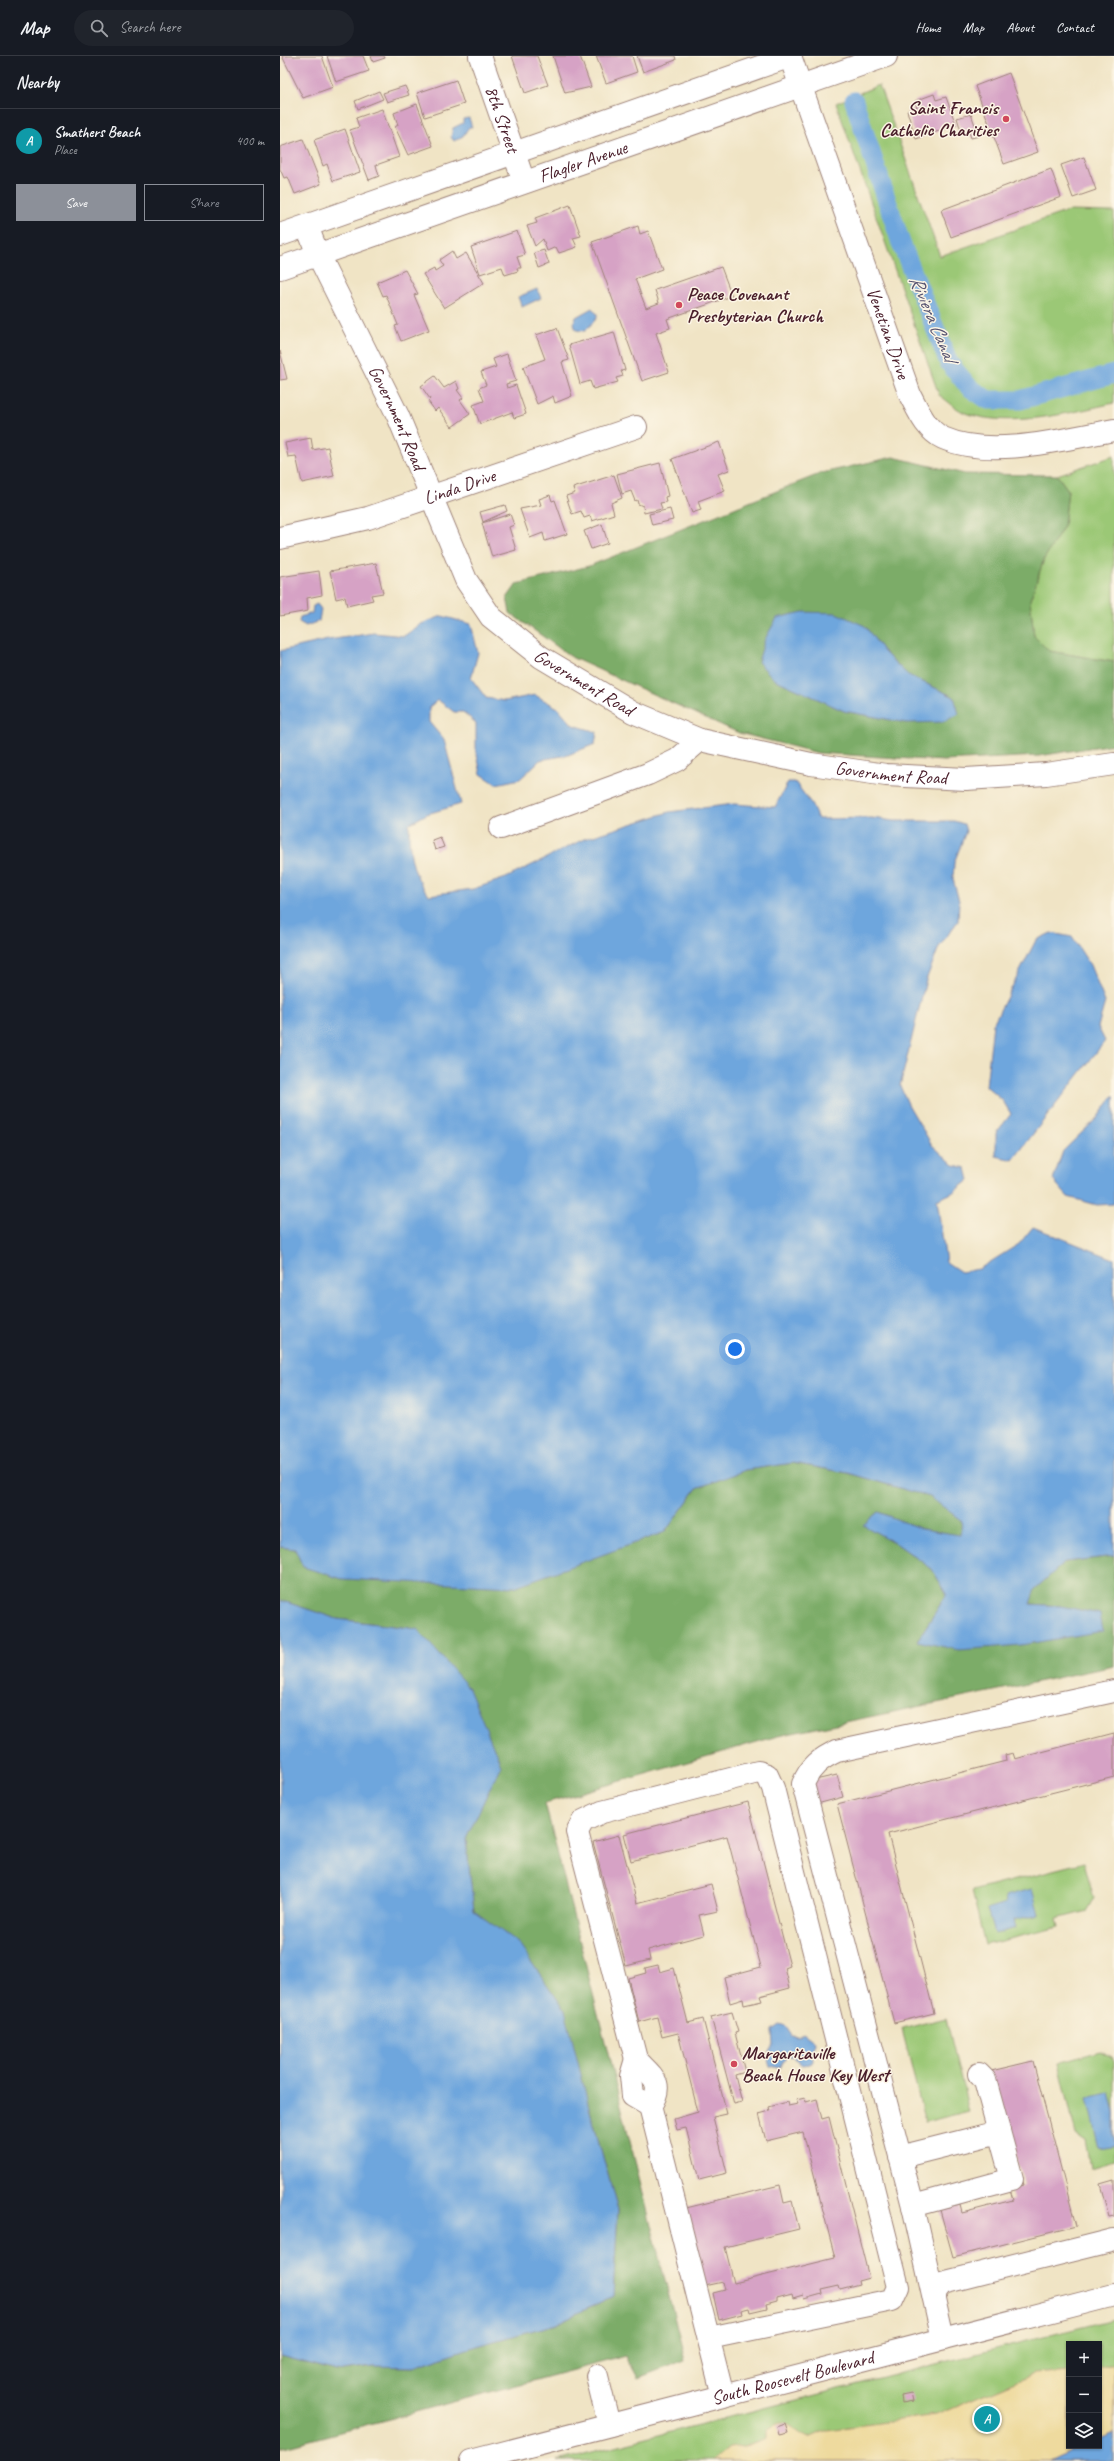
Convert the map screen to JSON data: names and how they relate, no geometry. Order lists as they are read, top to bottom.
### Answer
{
  "streets": {
    "street": [
      "8th Street",
      "Flagler Avenue",
      "Venetian Drive",
      "Government Road",
      "Linda Drive",
      "South Roosevelt Boulevard"
    ]
  },
  "crossings": [
    ["8th Street", "Flagler Avenue"],
    ["Flagler Avenue", "Venetian Drive"],
    ["Flagler Avenue", "Government Road"],
    ["Government Road", "Linda Drive"]
  ],
  "water": ["Riviera Canal"],
  "places": ["Saint Francis Catholic Charities", "Peace Covenant Presbyterian Church", "Margaritaville Beach House Key West"],
  "page": {
    "header": "Map",
    "search": "Search here",
    "nav": [
      "Home",
      "Map",
      "About",
      "Contact"
    ],
    "heading": "Nearby",
    "list": [
      {
        "mark": "A",
        "name": "Smathers Beach",
        "note": "Place",
        "value": "400 m"
      }
    ],
    "buttons": ["Save", "Share"],
    "map_buttons": ["+", "−"],
    "pins": "A"
  }
}
